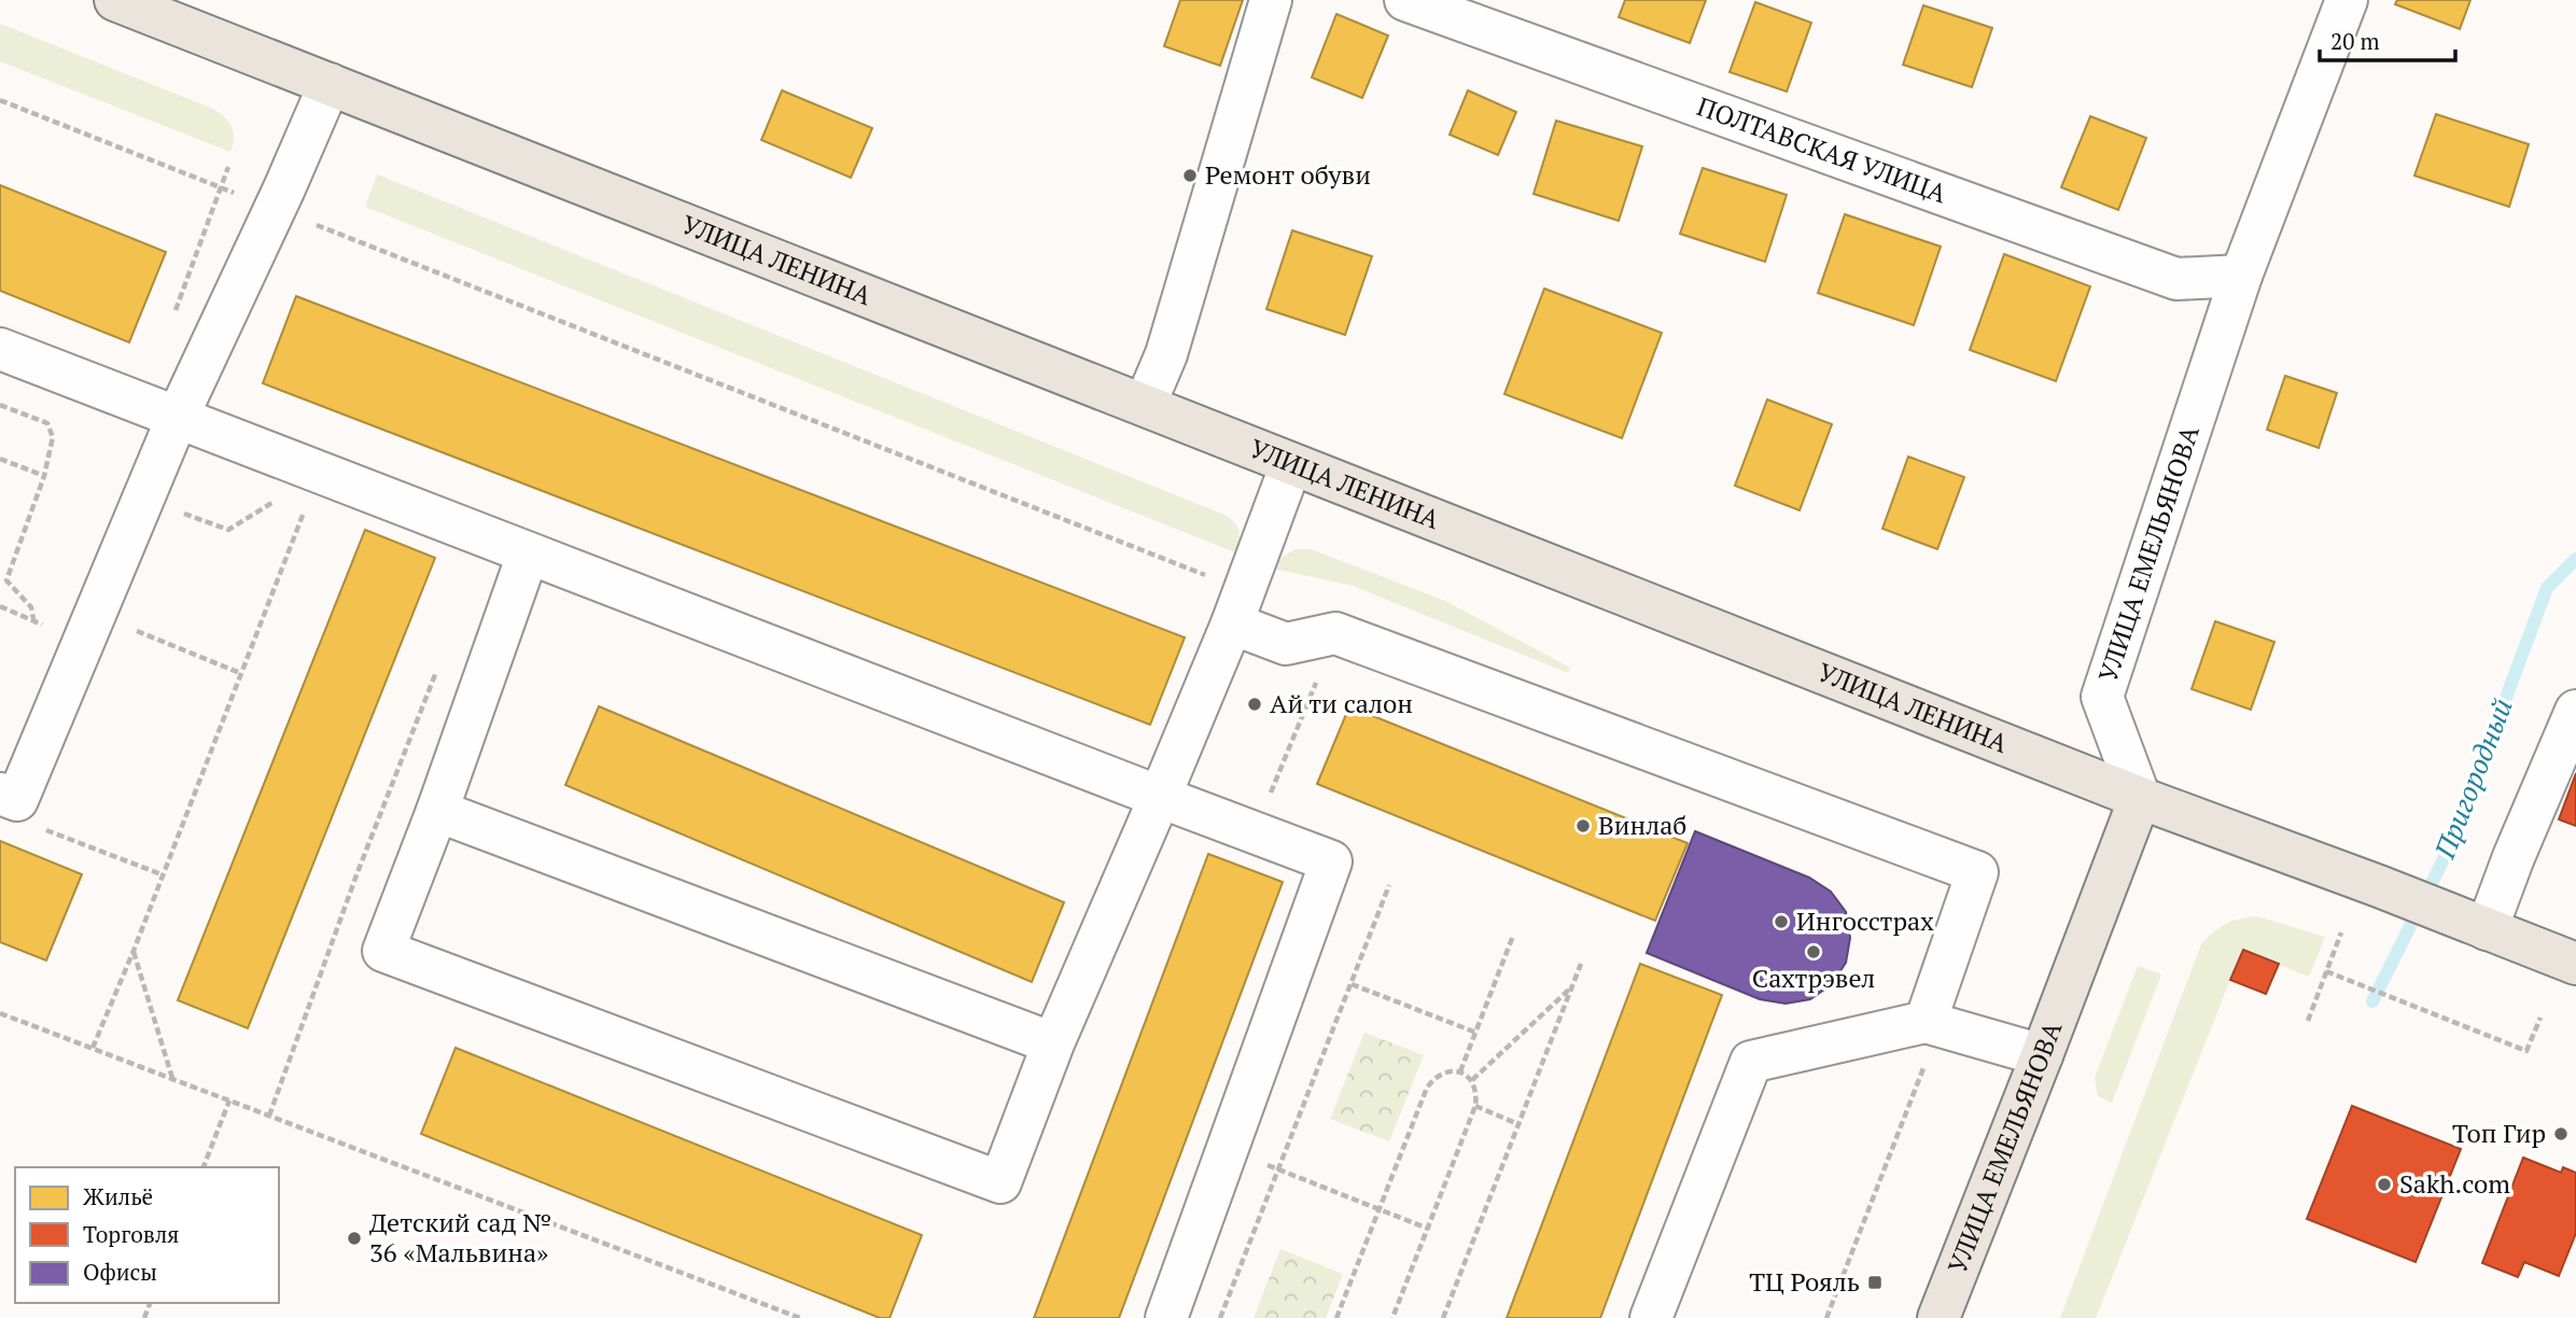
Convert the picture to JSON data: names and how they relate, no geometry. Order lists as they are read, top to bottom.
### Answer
{
  "streets": {
    "main road": ["УЛИЦА ЛЕНИНА", "УЛИЦА ЕМЕЛЬЯНОВА"],
    "street": ["ПОЛТАВСКАЯ УЛИЦА"]
  },
  "crossings": [
    ["ПОЛТАВСКАЯ УЛИЦА", "УЛИЦА ЕМЕЛЬЯНОВА"],
    ["УЛИЦА ЛЕНИНА", "УЛИЦА ЕМЕЛЬЯНОВА"]
  ],
  "water": ["Пригородный"],
  "places": {
    "other": [
      "Ремонт обуви",
      "Ай ти салон",
      "Винлаб",
      "Ингосстрах",
      "Сахтрэвел",
      "Топ Гир",
      "Sakh.com",
      "Детский сад № 36 «Мальвина»"
    ],
    "transit": ["ТЦ Рояль"]
  },
  "legend": ["Жильё", "Торговля", "Офисы"],
  "scale_bar": "20 m"
}
